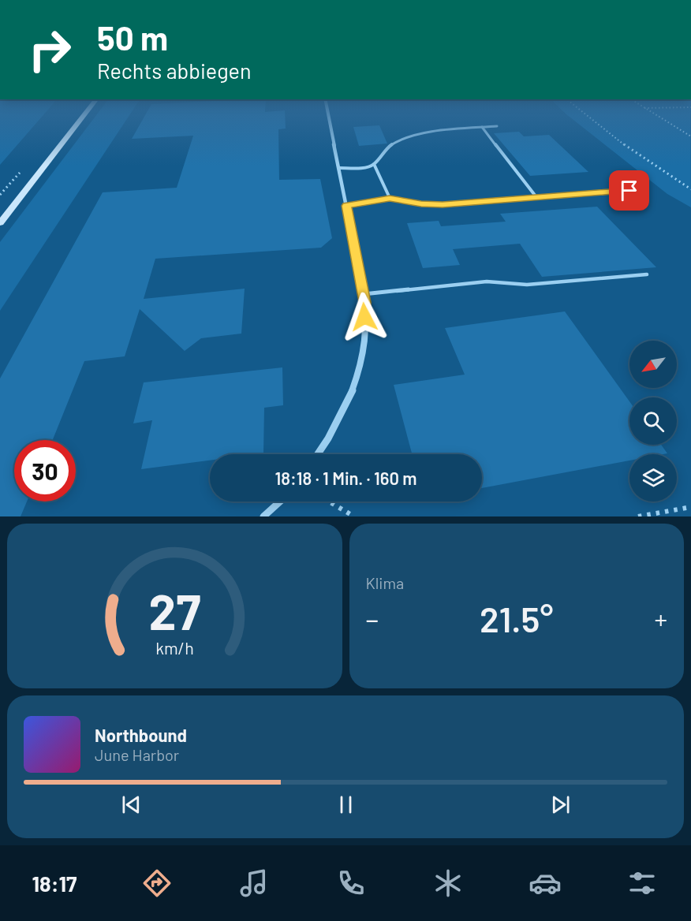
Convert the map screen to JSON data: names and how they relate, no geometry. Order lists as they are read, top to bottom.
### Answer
{
  "north": "bottom left",
  "page": {
    "turn": ["50 m", "Rechts abbiegen"],
    "limit": "30",
    "trip": "18:18 · 1 Min. · 160 m",
    "tile": "Klima",
    "heat": ["−", "21.5°", "+"],
    "song": ["Northbound", "June Harbor"],
    "tabs": "18:17",
    "gauge": ["27", "km/h"]
  }
}
